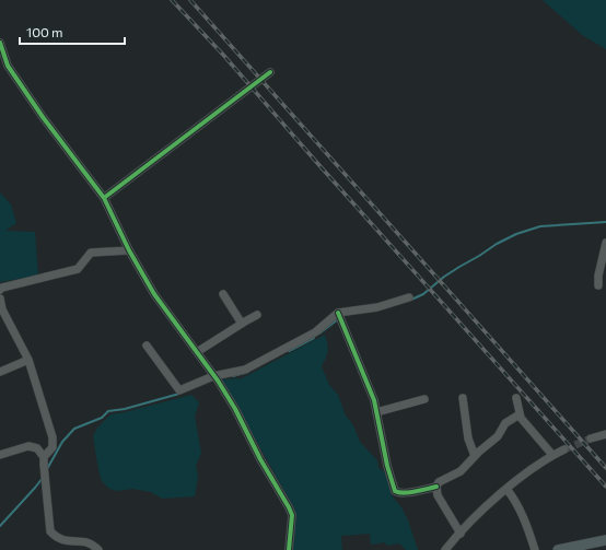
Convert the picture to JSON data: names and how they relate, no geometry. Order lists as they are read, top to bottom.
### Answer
{
  "scale_bar": "100 m"
}
